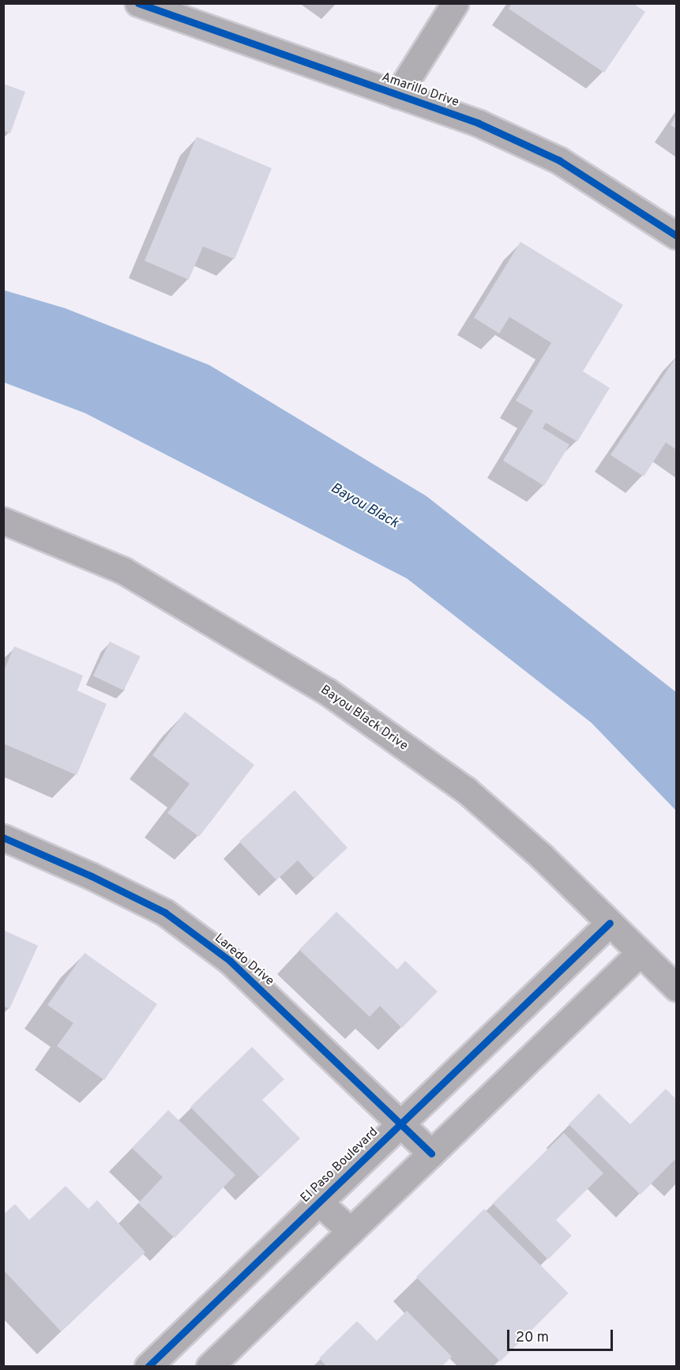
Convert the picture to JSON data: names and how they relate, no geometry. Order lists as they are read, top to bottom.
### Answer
{
  "streets": {
    "main road": ["Bayou Black Drive"],
    "street": ["Amarillo Drive", "Laredo Drive", "El Paso Boulevard"]
  },
  "crossings": [
    ["Bayou Black Drive", "El Paso Boulevard"],
    ["Laredo Drive", "El Paso Boulevard"]
  ],
  "water": ["Bayou Black"],
  "scale_bar": "20 m"
}
